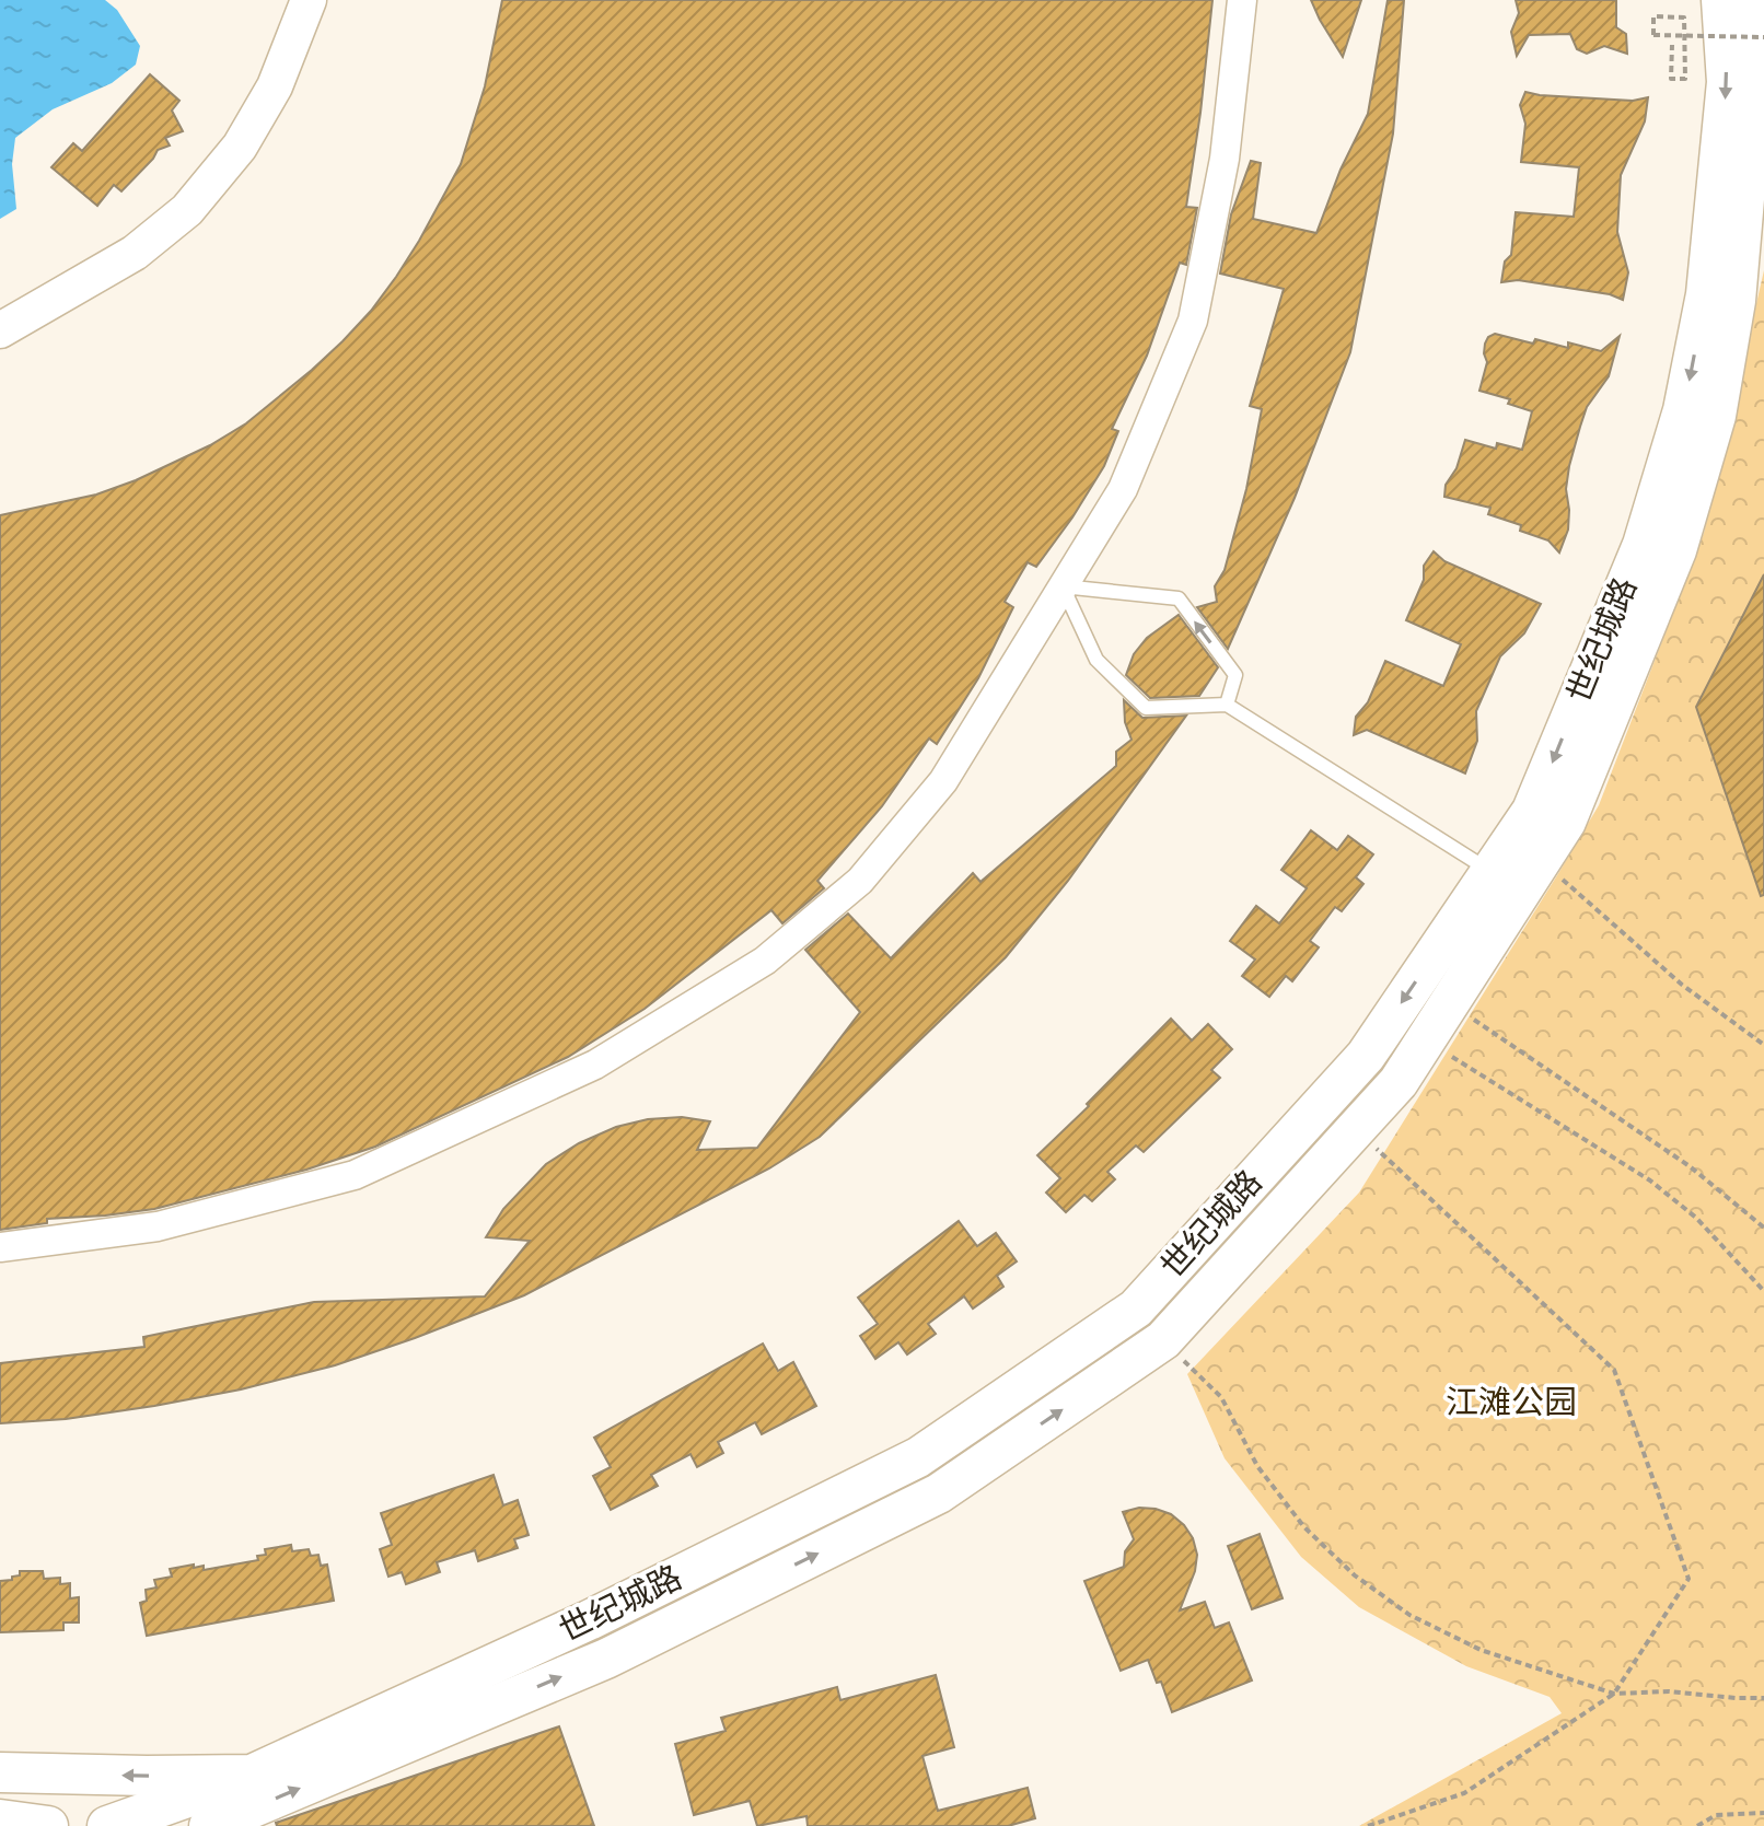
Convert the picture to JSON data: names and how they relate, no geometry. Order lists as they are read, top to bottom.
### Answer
{
  "streets": {
    "main road": ["世纪城路"]
  },
  "parks": ["江滩公园"]
}
